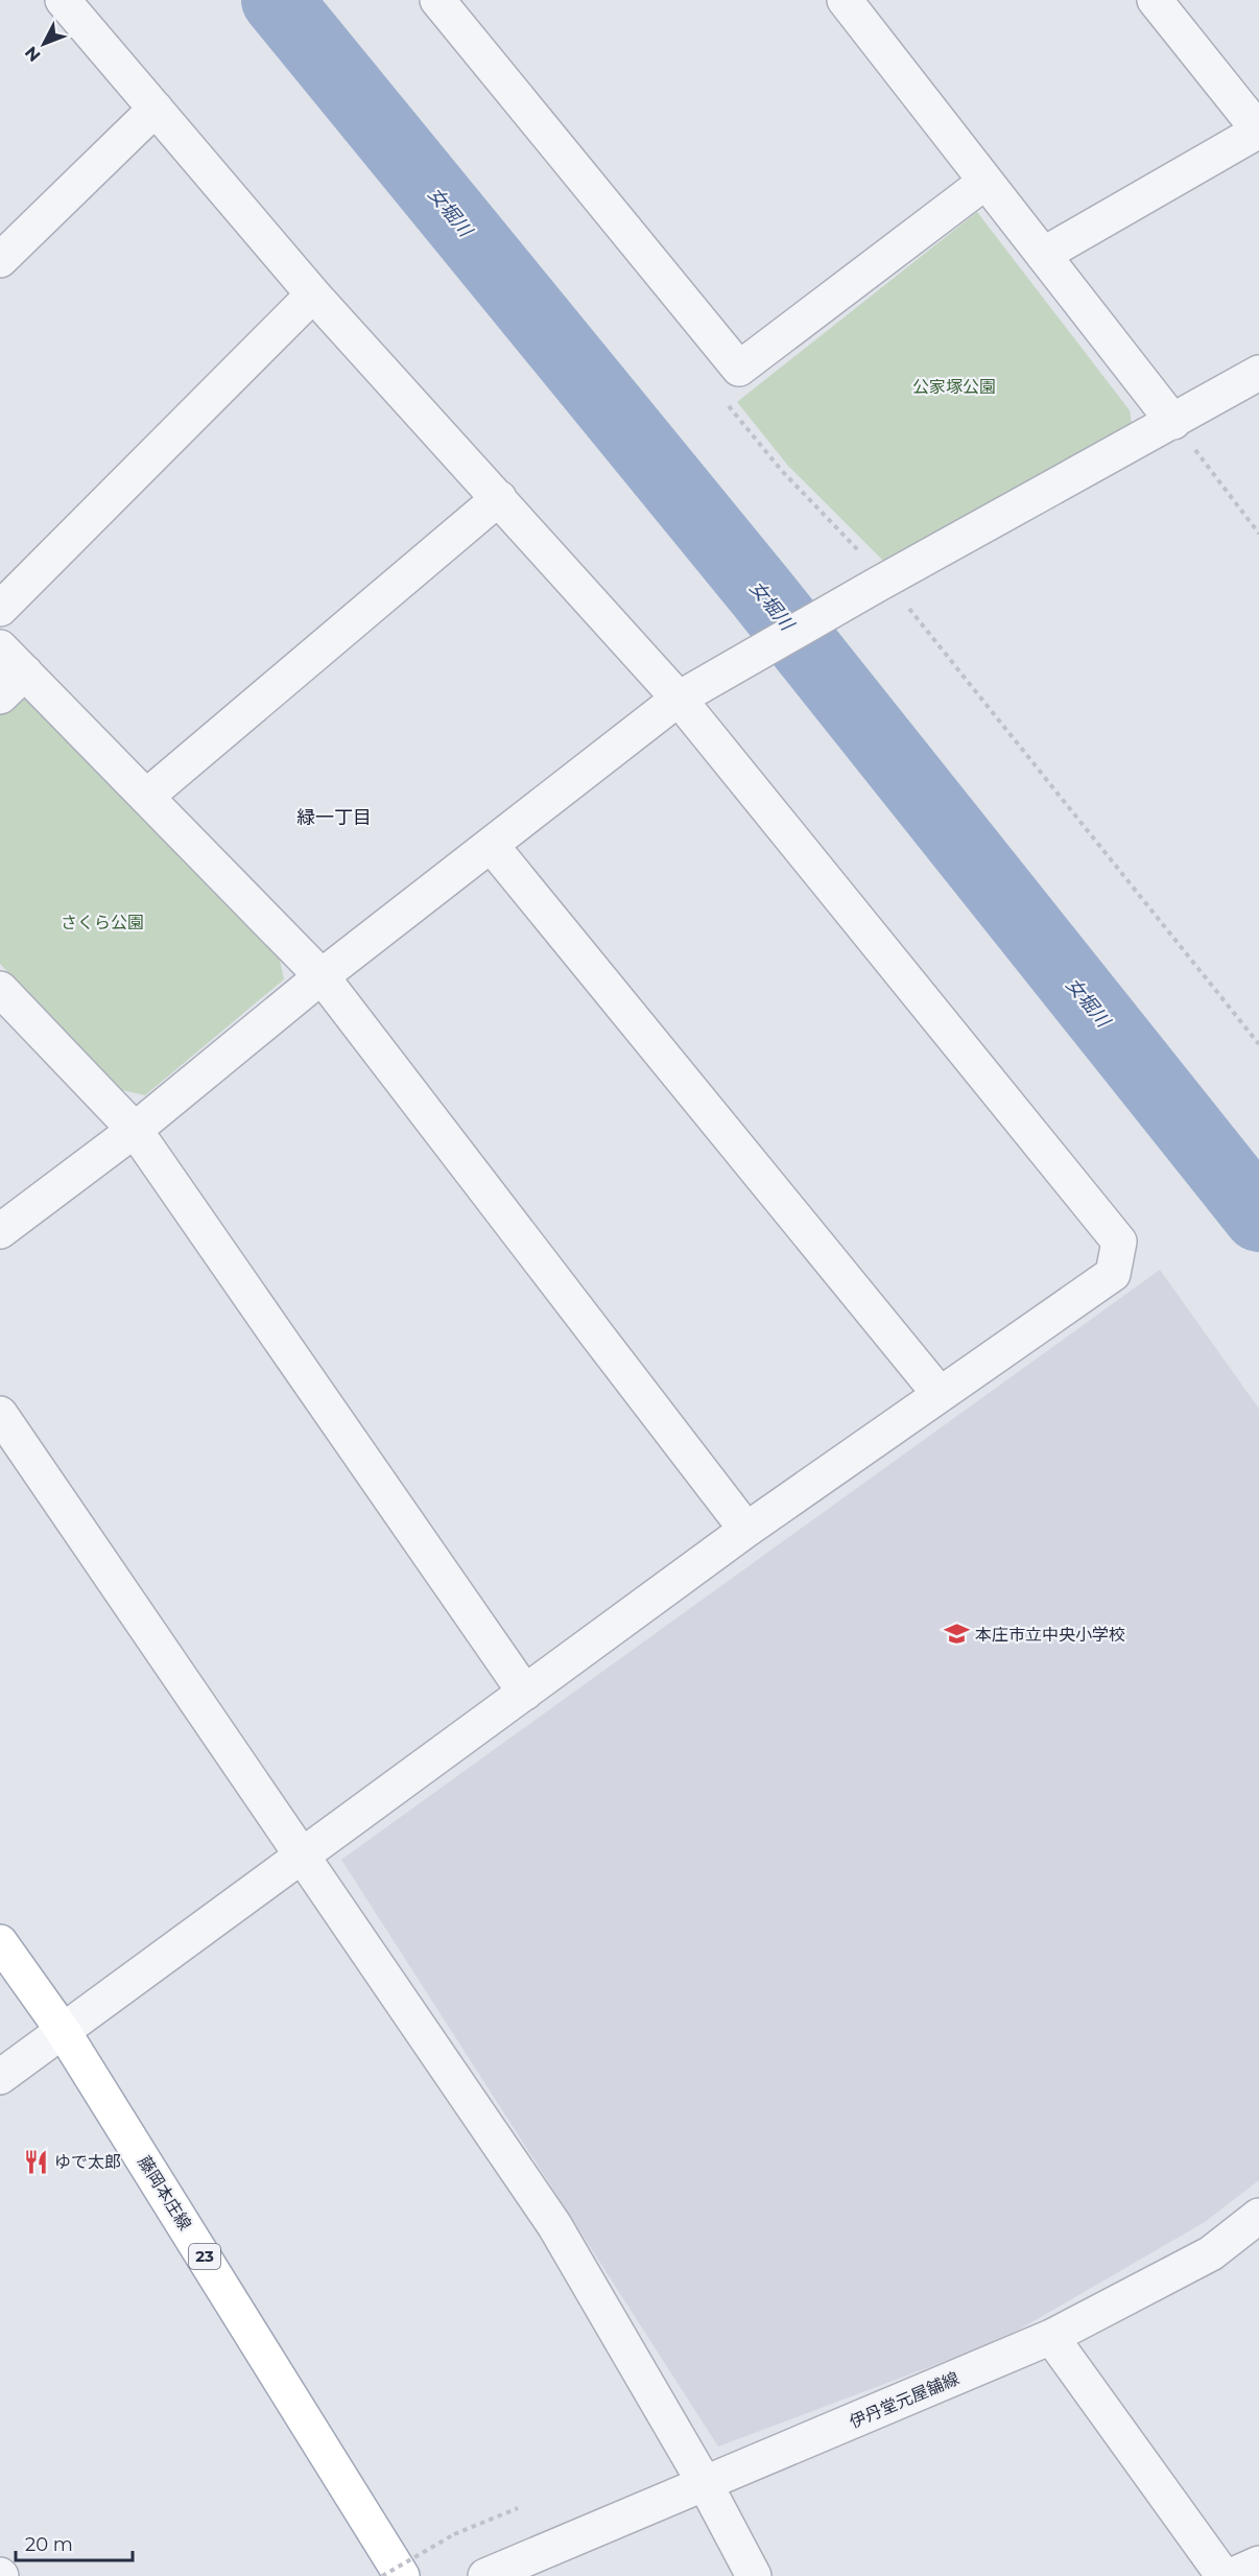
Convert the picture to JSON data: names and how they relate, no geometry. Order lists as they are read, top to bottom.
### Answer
{
  "streets": {
    "main road": ["藤岡本庄線", "23"],
    "street": ["伊丹堂元屋舗線"]
  },
  "districts": ["緑一丁目"],
  "water": ["女堀川"],
  "parks": ["公家塚公園", "さくら公園"],
  "places": {
    "school or university": ["本庄市立中央小学校"],
    "restaurant": ["ゆで太郎"]
  },
  "scale_bar": "20 m",
  "north": "bottom left"
}
